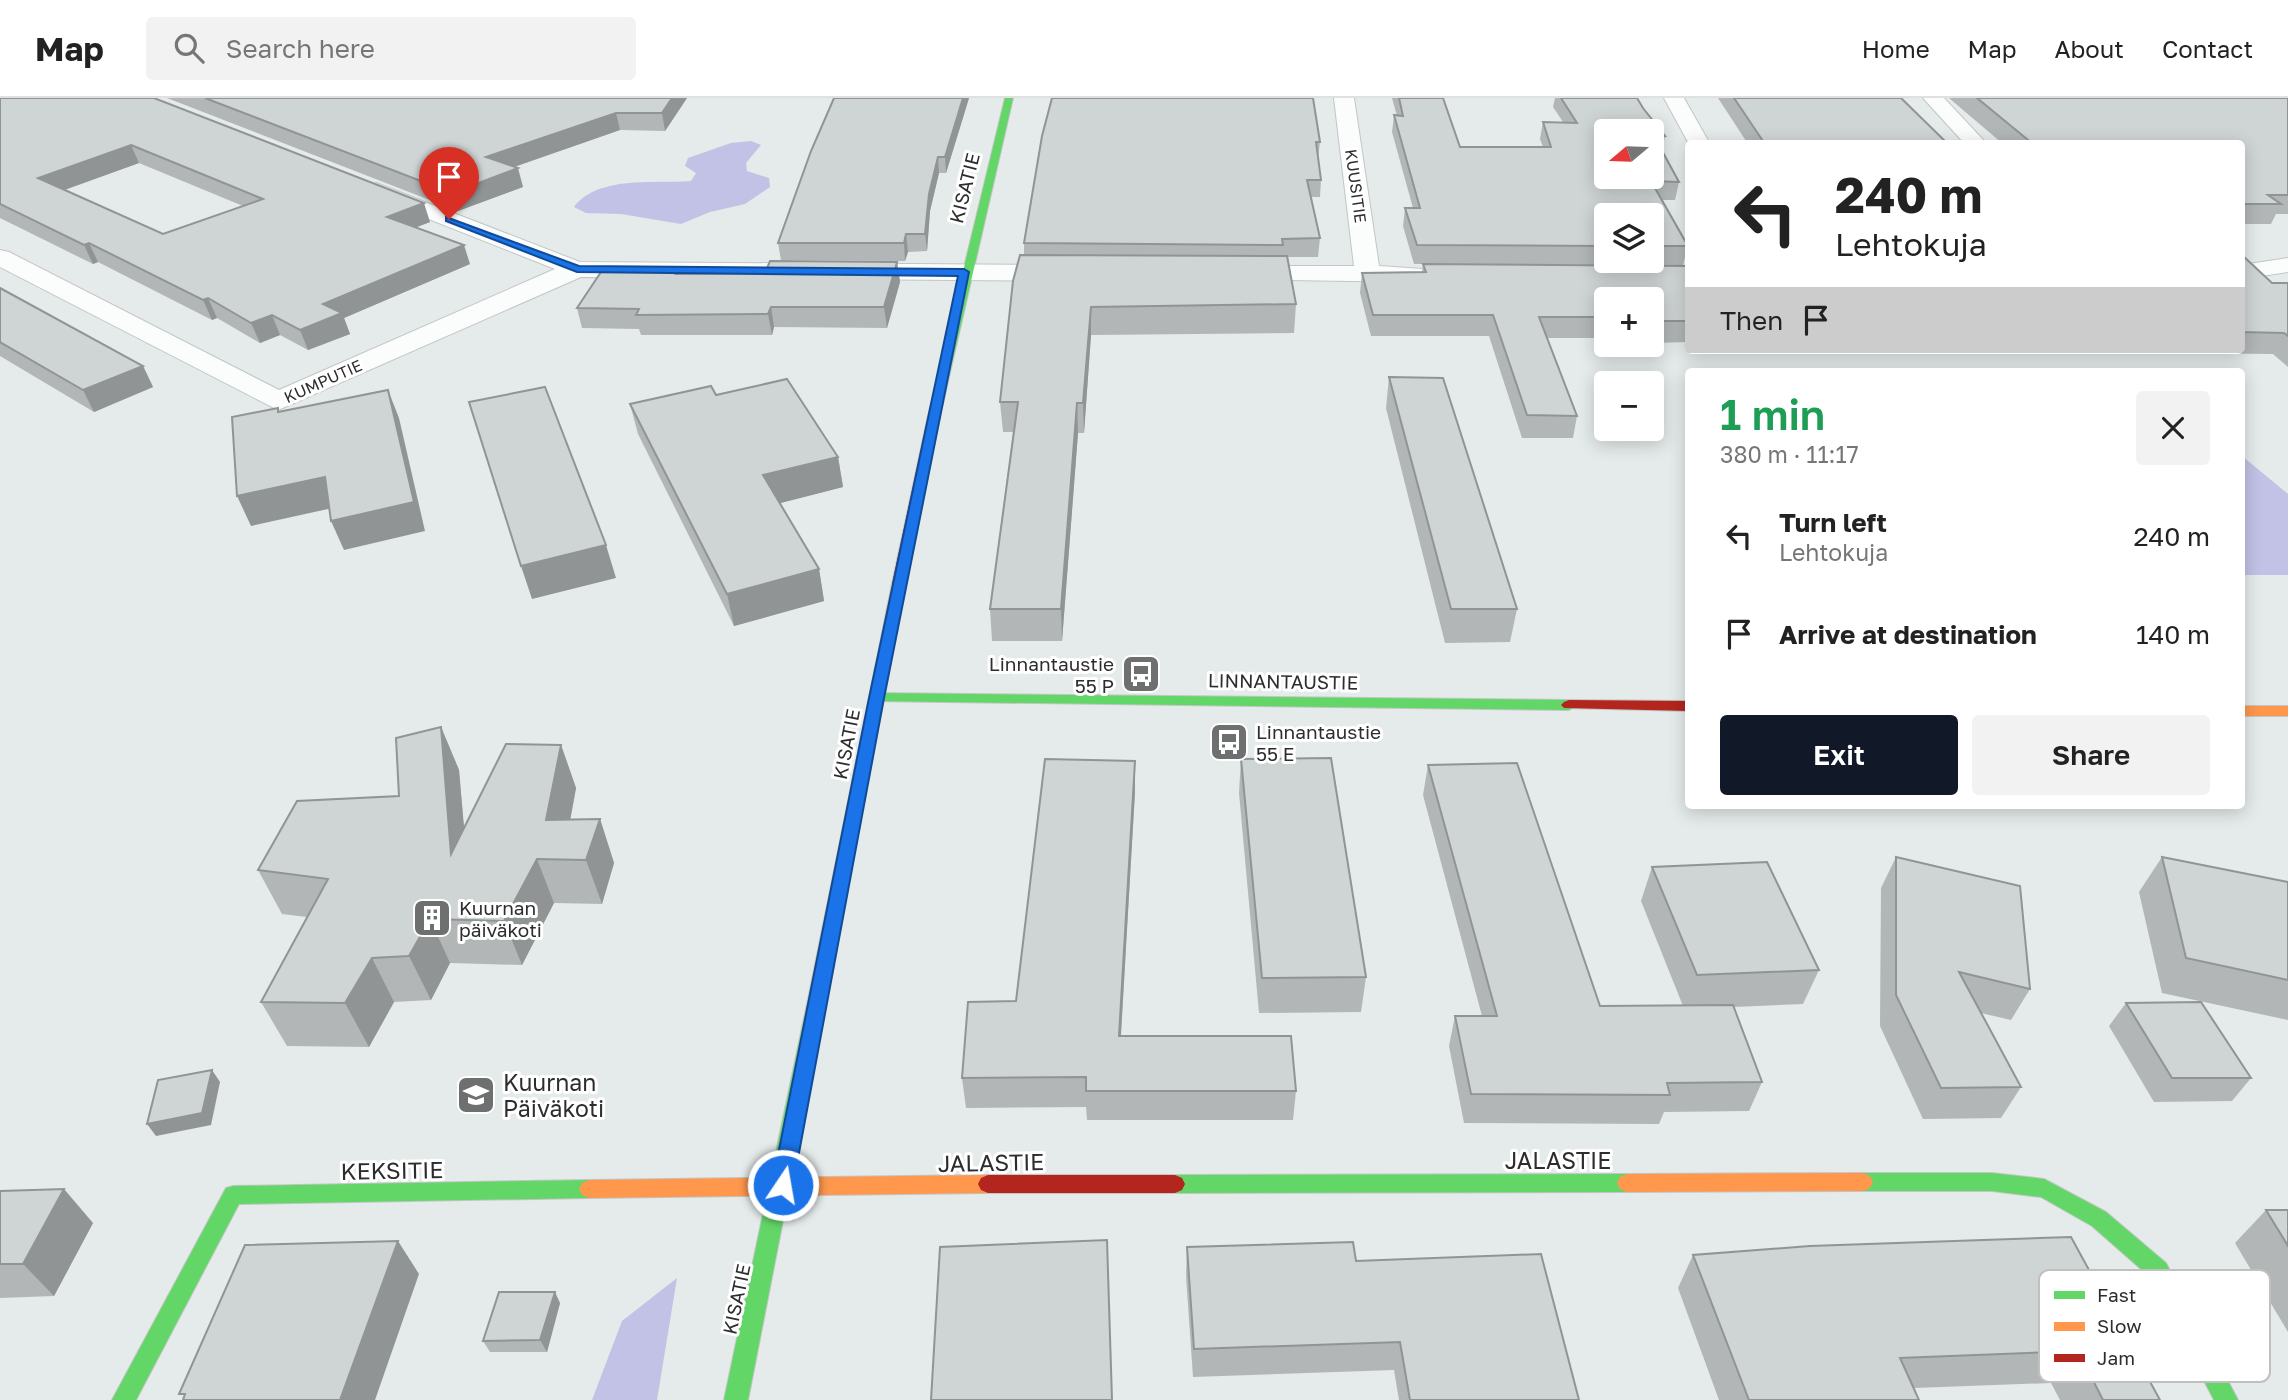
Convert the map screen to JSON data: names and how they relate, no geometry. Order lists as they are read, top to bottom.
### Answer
{
  "streets": {
    "street": [
      "KUUSITIE",
      "KISATIE",
      "KUMPUTIE",
      "LINNANTAUSTIE",
      "JALASTIE",
      "KEKSITIE"
    ]
  },
  "crossings": [
    ["KISATIE", "LINNANTAUSTIE"],
    ["KISATIE", "JALASTIE"],
    ["KISATIE", "KEKSITIE"],
    ["JALASTIE", "KEKSITIE"]
  ],
  "places": {
    "bus stop": ["Linnantaustie 55 P", "Linnantaustie 55 E"],
    "building": ["Kuurnan päiväkoti"],
    "school or university": ["Kuurnan Päiväkoti"]
  },
  "legend": ["Fast", "Slow", "Jam"],
  "north": "left",
  "page": {
    "header": "Map",
    "search": "Search here",
    "nav": [
      "Home",
      "Map",
      "About",
      "Contact"
    ],
    "map_buttons": ["+", "−"],
    "turn": ["240 m", "Lehtokuja"],
    "then": "Then",
    "heading": ["1 min", "380 m · 11:17"],
    "list": [
      {
        "name": "Turn left",
        "note": "Lehtokuja",
        "value": "240 m"
      },
      {
        "name": "Arrive at destination",
        "value": "140 m"
      }
    ],
    "buttons": ["Exit", "Share"]
  }
}
